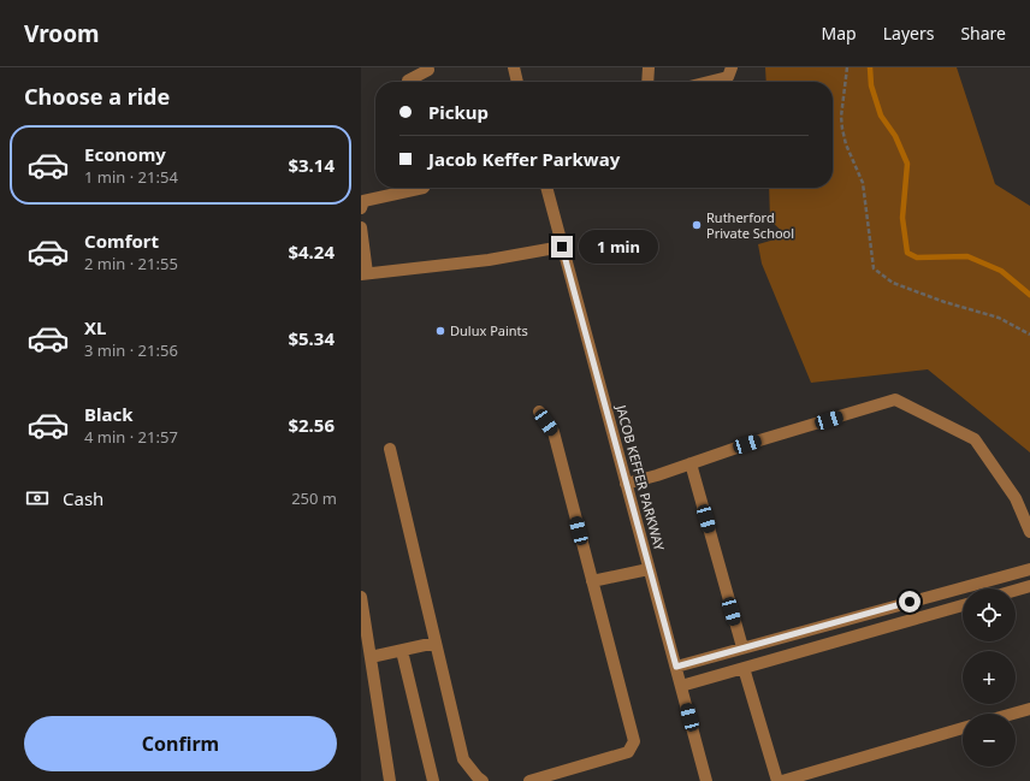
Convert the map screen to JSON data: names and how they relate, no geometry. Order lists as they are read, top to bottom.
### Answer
{
  "streets": {
    "street": ["JACOB KEFFER PARKWAY"]
  },
  "places": ["Rutherford Private School", "Dulux Paints"],
  "page": {
    "header": "Vroom",
    "nav": ["Map", "Layers", "Share"],
    "heading": "Choose a ride",
    "banner": ["Pickup", "Jacob Keffer Parkway"],
    "list": [
      {
        "name": "Economy",
        "note": "1 min · 21:54",
        "value": "$3.14"
      },
      {
        "name": "Comfort",
        "note": "2 min · 21:55",
        "value": "$4.24"
      },
      {
        "name": "XL",
        "note": "3 min · 21:56",
        "value": "$5.34"
      },
      {
        "name": "Black",
        "note": "4 min · 21:57",
        "value": "$2.56"
      }
    ],
    "bubble": "1 min",
    "pay": ["Cash", "250 m"],
    "map_buttons": ["+", "−"],
    "buttons": "Confirm"
  }
}
